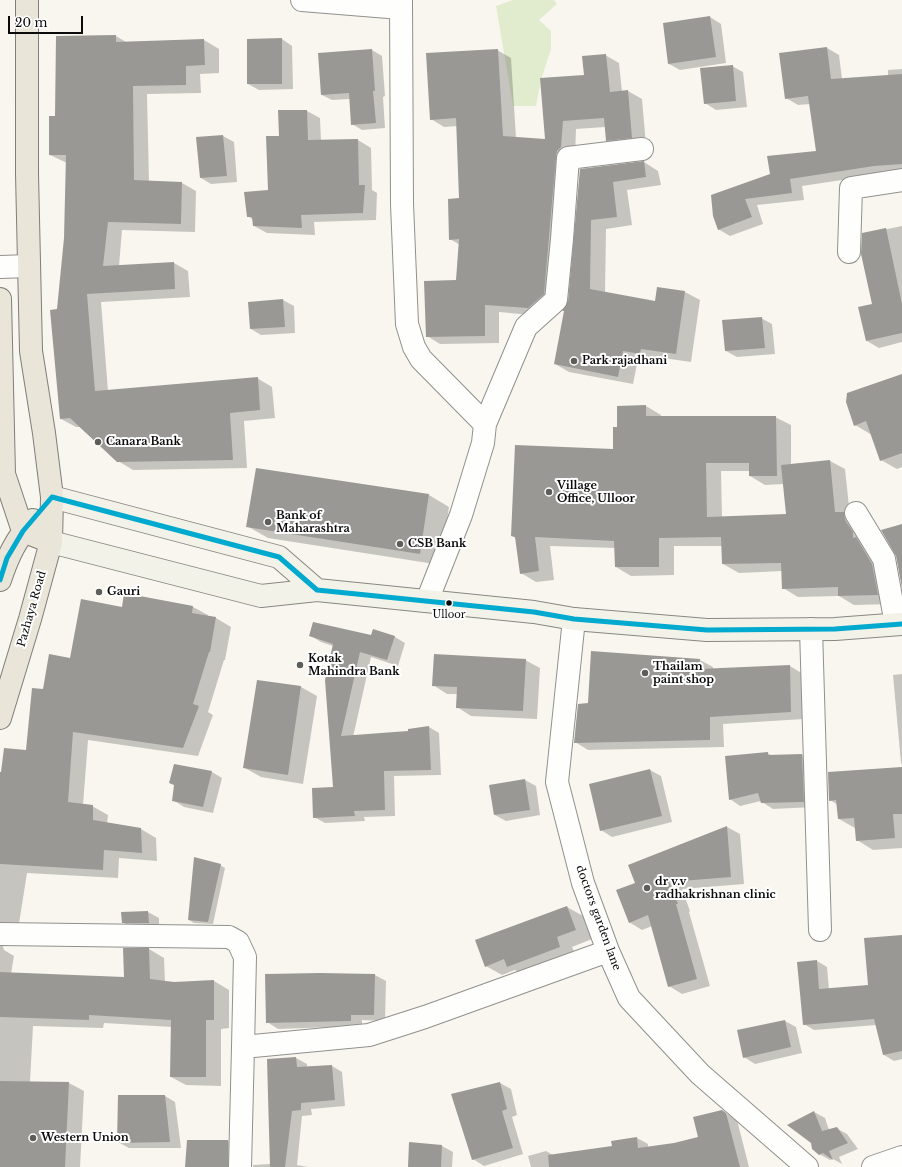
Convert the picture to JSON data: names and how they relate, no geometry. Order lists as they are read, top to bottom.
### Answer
{
  "streets": {
    "main road": ["Pazhaya Road"],
    "street": ["doctors garden lane"]
  },
  "places": [
    "Park rajadhani",
    "Canara Bank",
    "Village Office, Ulloor",
    "Bank of Maharashtra",
    "CSB Bank",
    "Gauri",
    "Ulloor",
    "Kotak Mahindra Bank",
    "Thailam paint shop",
    "dr v.v radhakrishnan clinic",
    "Western Union"
  ],
  "scale_bar": "20 m"
}
